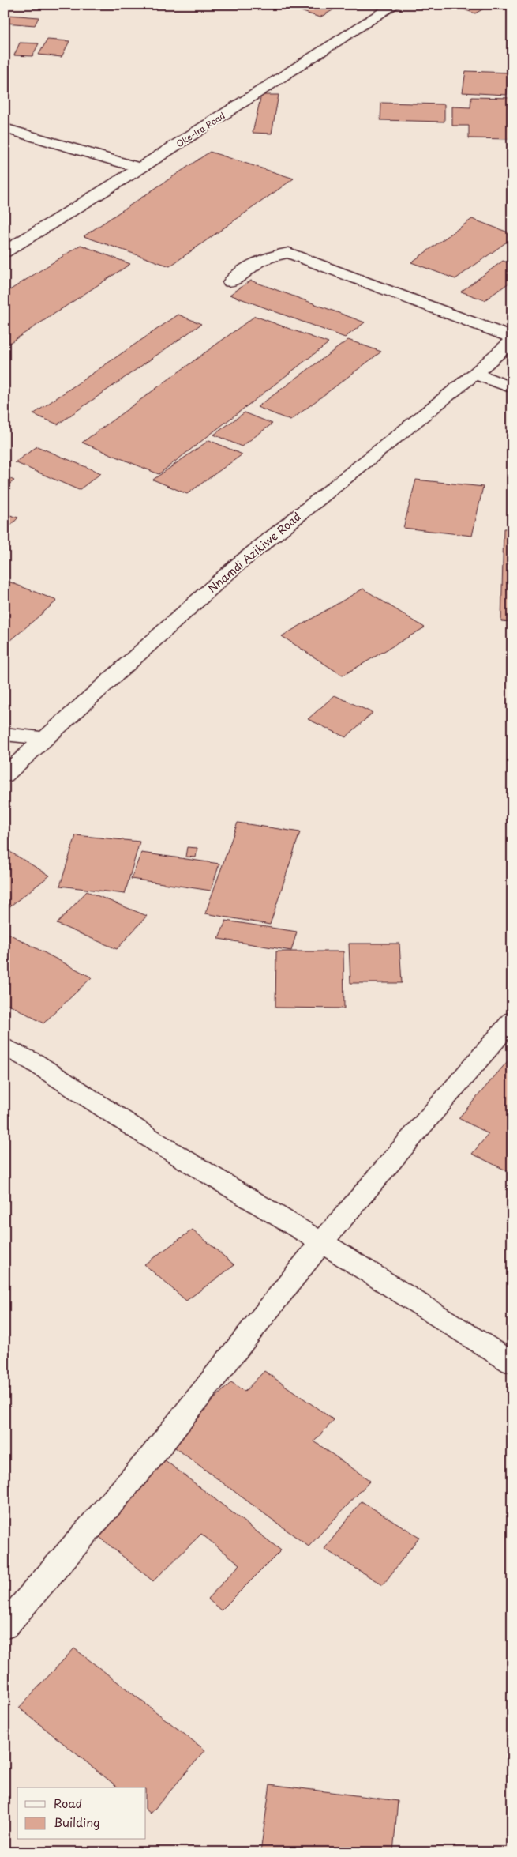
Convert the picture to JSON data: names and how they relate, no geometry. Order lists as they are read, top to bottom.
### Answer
{
  "streets": {
    "street": ["Oke-Ira Road", "Nnamdi Azikiwe Road"]
  },
  "legend": ["Road", "Building"]
}
